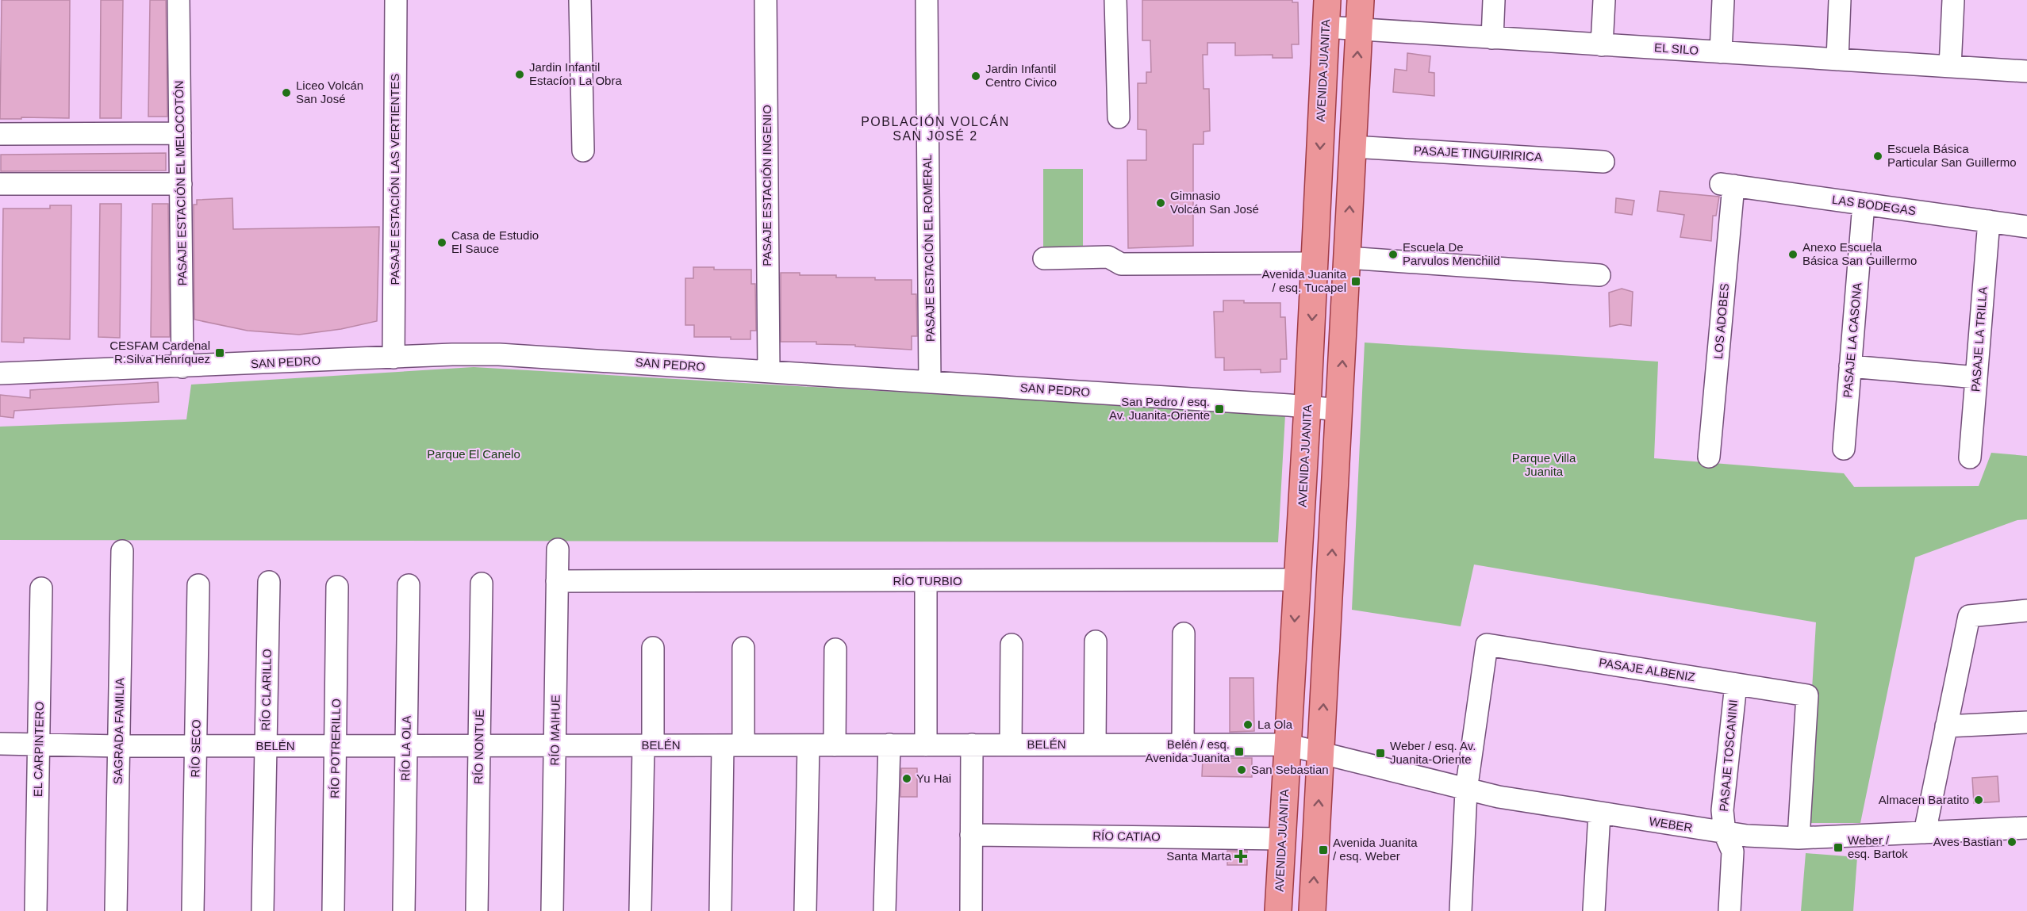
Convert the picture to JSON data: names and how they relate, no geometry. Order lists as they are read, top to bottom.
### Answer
{
  "streets": {
    "main road": ["AVENIDA JUANITA"],
    "street": [
      "EL SILO",
      "PASAJE TINGUIRIRICA",
      "PASAJE ESTACIÓN LAS VERTIENTES",
      "PASAJE ESTACIÓN EL MELOCOTÓN",
      "PASAJE ESTACIÓN INGENIO",
      "LAS BODEGAS",
      "PASAJE ESTACIÓN EL ROMERAL",
      "LOS ADOBES",
      "PASAJE LA TRILLA",
      "PASAJE LA CASONA",
      "SAN PEDRO",
      "RÍO TURBIO",
      "PASAJE ALBENIZ",
      "RÍO CLARILLO",
      "RÍO MAIHUE",
      "SAGRADA FAMILIA",
      "BELÉN",
      "RÍO NONTUÉ",
      "RÍO SECO",
      "RÍO POTRERILLO",
      "RÍO LA OLA",
      "EL CARPINTERO",
      "PASAJE TOSCANINI",
      "WEBER",
      "RÍO CATIAO"
    ]
  },
  "crossings": [
    ["EL SILO", "AVENIDA JUANITA"],
    ["AVENIDA JUANITA", "SAN PEDRO"],
    ["AVENIDA JUANITA", "RÍO TURBIO"],
    ["AVENIDA JUANITA", "BELÉN"],
    ["AVENIDA JUANITA", "RÍO CATIAO"],
    ["PASAJE ESTACIÓN LAS VERTIENTES", "SAN PEDRO"],
    ["PASAJE ESTACIÓN EL MELOCOTÓN", "SAN PEDRO"],
    ["PASAJE ESTACIÓN INGENIO", "SAN PEDRO"],
    ["LAS BODEGAS", "LOS ADOBES"],
    ["LAS BODEGAS", "PASAJE LA TRILLA"],
    ["LAS BODEGAS", "PASAJE LA CASONA"],
    ["PASAJE ESTACIÓN EL ROMERAL", "SAN PEDRO"],
    ["RÍO TURBIO", "RÍO MAIHUE"],
    ["PASAJE ALBENIZ", "PASAJE TOSCANINI"],
    ["PASAJE ALBENIZ", "WEBER"],
    ["RÍO CLARILLO", "BELÉN"],
    ["RÍO MAIHUE", "BELÉN"],
    ["SAGRADA FAMILIA", "BELÉN"],
    ["BELÉN", "RÍO NONTUÉ"],
    ["BELÉN", "RÍO SECO"],
    ["BELÉN", "RÍO POTRERILLO"],
    ["BELÉN", "RÍO LA OLA"],
    ["BELÉN", "EL CARPINTERO"],
    ["BELÉN", "WEBER"],
    ["PASAJE TOSCANINI", "WEBER"]
  ],
  "districts": ["POBLACIÓN VOLCÁN SAN JOSÉ 2"],
  "parks": ["Parque El Canelo", "Parque Villa Juanita"],
  "places": {
    "other": [
      "Jardin Infantil Estacíon La Obra",
      "Jardin Infantil Centro Civico",
      "Liceo Volcán San José",
      "Escuela Básica Particular San Guillermo",
      "Gimnasio Volcán San José",
      "Casa de Estudio El Sauce",
      "Escuela De Parvulos Menchild",
      "Anexo Escuela Básica San Guillermo",
      "La Ola",
      "San Sebastian",
      "Yu Hai",
      "Almacen Baratito",
      "Aves Bastian"
    ],
    "transit": [
      "Avenida Juanita / esq. Tucapel",
      "CESFAM Cardenal R.Silva Henríquez",
      "San Pedro / esq. Av. Juanita-Oriente",
      "Belén / esq. Avenida Juanita",
      "Weber / esq. Av. Juanita-Oriente",
      "Weber / esq. Bartok",
      "Avenida Juanita / esq. Weber"
    ],
    "health": ["Santa Marta"]
  }
}
